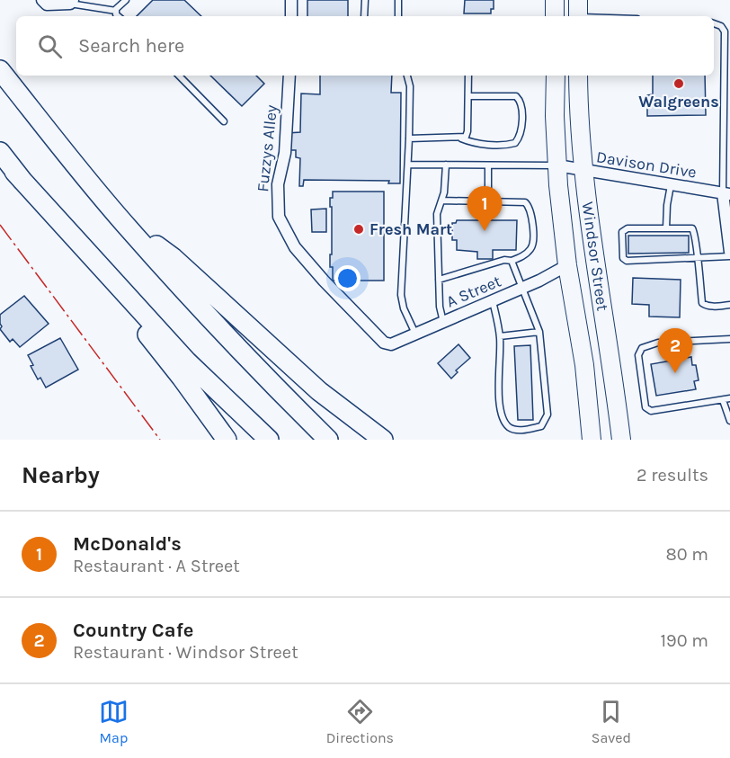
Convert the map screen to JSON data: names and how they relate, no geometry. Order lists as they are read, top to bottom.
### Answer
{
  "streets": {
    "main road": ["Windsor Street"],
    "street": ["Fuzzys Alley", "Davison Drive", "A Street"]
  },
  "crossings": [
    ["Fuzzys Alley", "A Street"],
    ["Davison Drive", "Windsor Street"],
    ["Windsor Street", "A Street"]
  ],
  "places": ["Walgreens", "Fresh Mart"],
  "page": {
    "search": "Search here",
    "pins": ["1", "2"],
    "heading": ["Nearby", "2 results"],
    "list": [
      {
        "mark": "1",
        "name": "McDonald's",
        "note": "Restaurant · A Street",
        "value": "80 m"
      },
      {
        "mark": "2",
        "name": "Country Cafe",
        "note": "Restaurant · Windsor Street",
        "value": "190 m"
      }
    ],
    "nav": ["Map", "Directions", "Saved"]
  }
}
